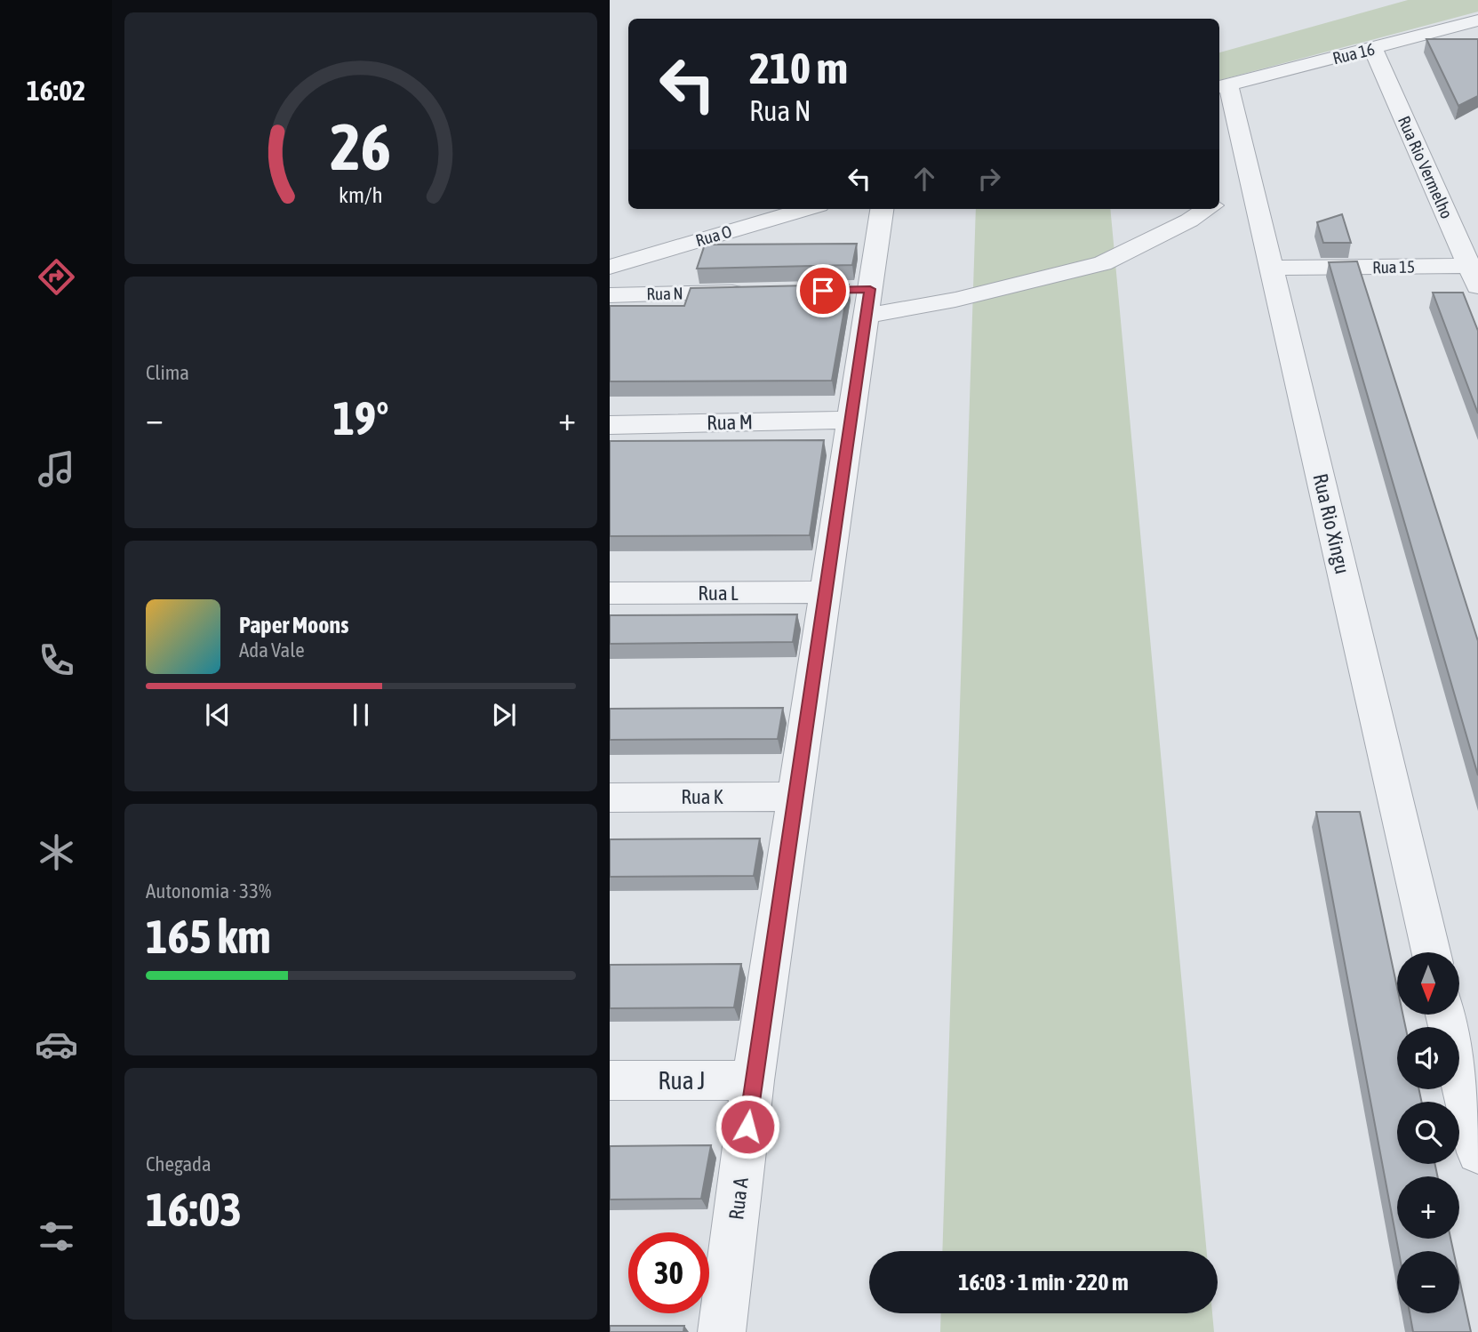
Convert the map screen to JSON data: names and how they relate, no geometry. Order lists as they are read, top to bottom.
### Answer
{
  "streets": {
    "street": [
      "Rua 16",
      "Rua Rio Vermelho",
      "Rua O",
      "Rua 15",
      "Rua N",
      "Rua M",
      "Rua Rio Xingu",
      "Rua L",
      "Rua K",
      "Rua J",
      "Rua A"
    ]
  },
  "crossings": [
    ["Rua 16", "Rua Rio Vermelho"],
    ["Rua 16", "Rua Rio Xingu"],
    ["Rua Rio Vermelho", "Rua 15"],
    ["Rua 15", "Rua Rio Xingu"],
    ["Rua M", "Rua A"],
    ["Rua L", "Rua A"],
    ["Rua K", "Rua A"],
    ["Rua J", "Rua A"]
  ],
  "north": "bottom",
  "page": {
    "tabs": "16:02",
    "turn": ["210 m", "Rua N"],
    "tile": [
      "Clima",
      ["Autonomia · 33%", "165 km"],
      ["Chegada", "16:03"]
    ],
    "heat": ["−", "19°", "+"],
    "song": ["Paper Moons", "Ada Vale"],
    "map_buttons": ["+", "−"],
    "limit": "30",
    "trip": "16:03 · 1 min · 220 m",
    "gauge": ["26", "km/h"]
  }
}
